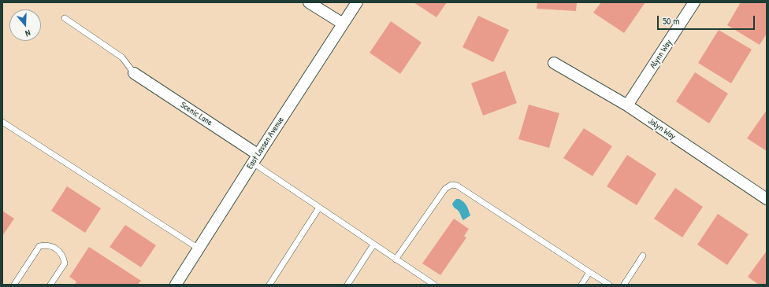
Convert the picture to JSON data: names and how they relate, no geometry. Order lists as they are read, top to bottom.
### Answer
{
  "streets": {
    "street": [
      "Alynn Way",
      "Scenic Lane",
      "Jolyn Way",
      "East Lassen Avenue"
    ]
  },
  "crossings": [
    ["Alynn Way", "Jolyn Way"],
    ["Scenic Lane", "East Lassen Avenue"]
  ],
  "scale_bar": "50 m",
  "north": "bottom"
}
